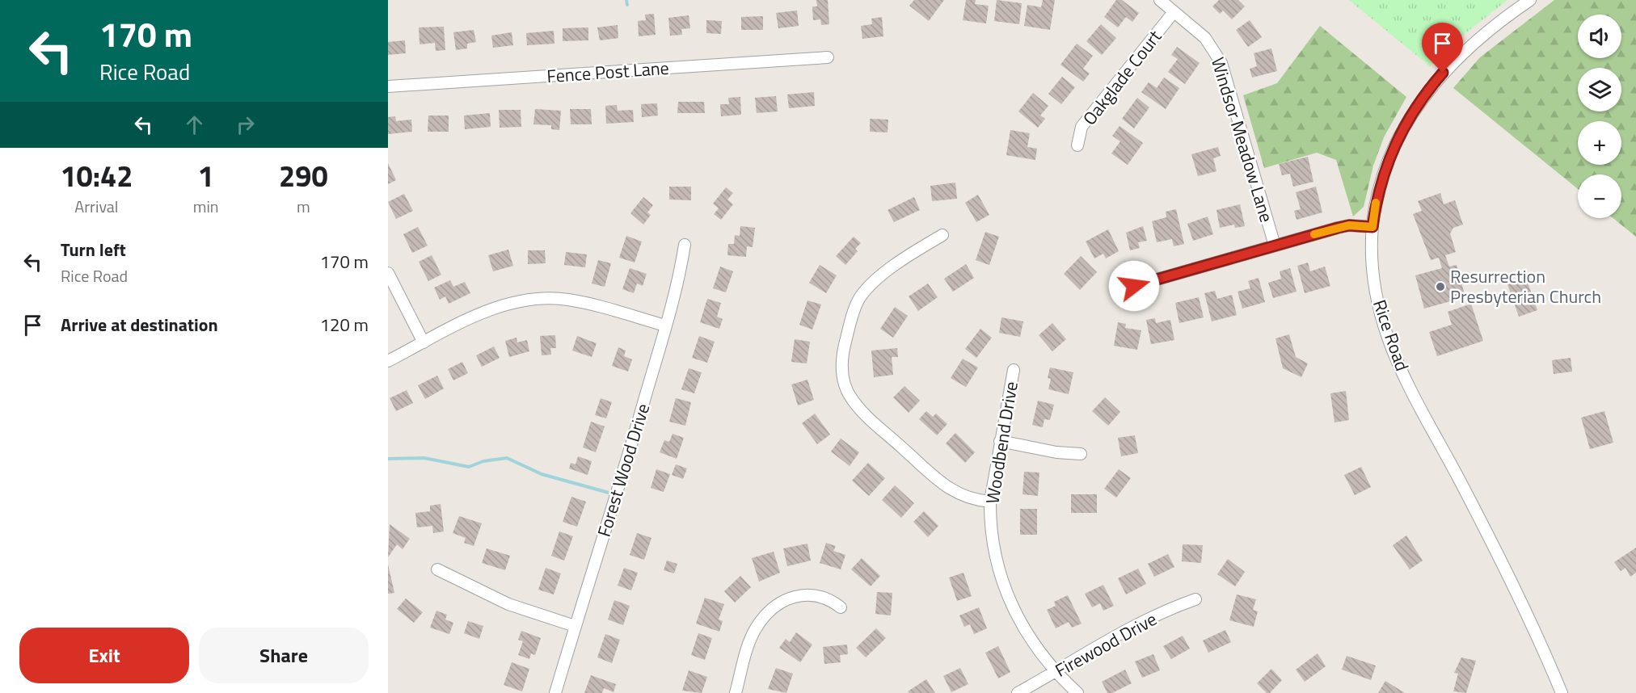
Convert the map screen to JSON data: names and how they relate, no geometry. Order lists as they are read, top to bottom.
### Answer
{
  "streets": {
    "street": [
      "Fence Post Lane",
      "Oakglade Court",
      "Windsor Meadow Lane",
      "Rice Road",
      "Woodbend Drive",
      "Forest Wood Drive",
      "Firewood Drive"
    ]
  },
  "crossings": [
    ["Oakglade Court", "Windsor Meadow Lane"],
    ["Woodbend Drive", "Firewood Drive"]
  ],
  "places": ["Resurrection Presbyterian Church"],
  "page": {
    "turn": ["170 m", "Rice Road"],
    "map_buttons": ["+", "−"],
    "eta": [
      "10:42",
      "Arrival",
      "1",
      "min",
      "290",
      "m"
    ],
    "list": [
      {
        "name": "Turn left",
        "note": "Rice Road",
        "value": "170 m"
      },
      {
        "name": "Arrive at destination",
        "value": "120 m"
      }
    ],
    "buttons": ["Exit", "Share"]
  }
}
